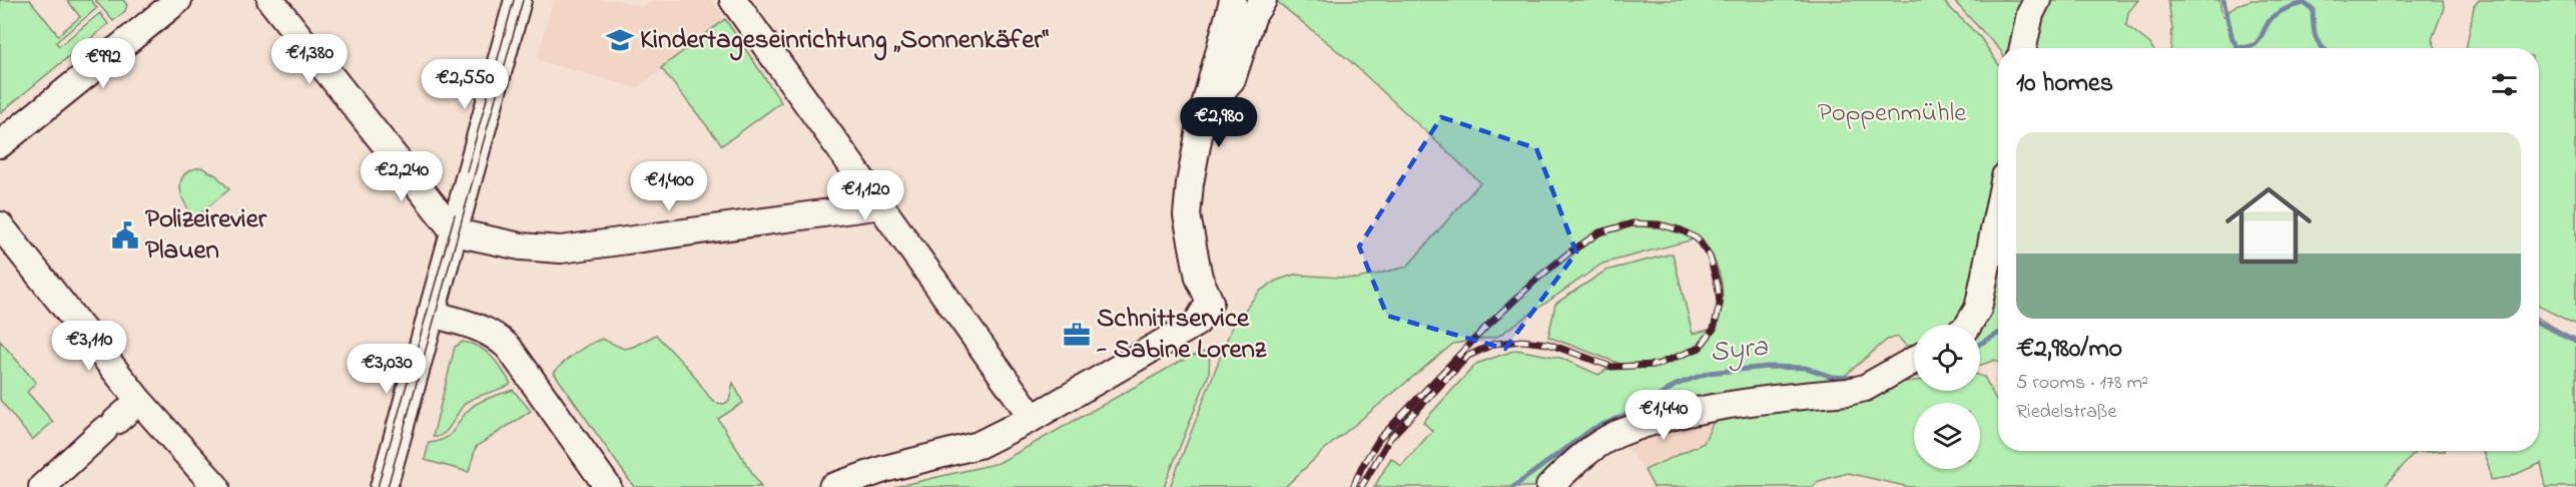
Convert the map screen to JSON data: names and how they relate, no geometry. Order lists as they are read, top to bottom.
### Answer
{
  "water": ["Syra"],
  "parks": ["Poppenmühle"],
  "places": {
    "school or university": ["Kindertageseinrichtung „Sonnenkäfer“"],
    "public building": ["Polizeirevier Plauen"],
    "office": ["Schnittservice - Sabine Lorenz"]
  },
  "page": {
    "price": [
      "€1,380",
      "€992",
      "€2,550",
      "€2,980",
      "€2,240",
      "€1,400",
      "€1,120",
      "€3,110",
      "€3,030",
      "€1,440"
    ],
    "heading": "10 homes",
    "list": [
      {
        "name": "€2,980/mo",
        "note": "5 rooms · 178 m² · Riedelstraße"
      }
    ]
  }
}
